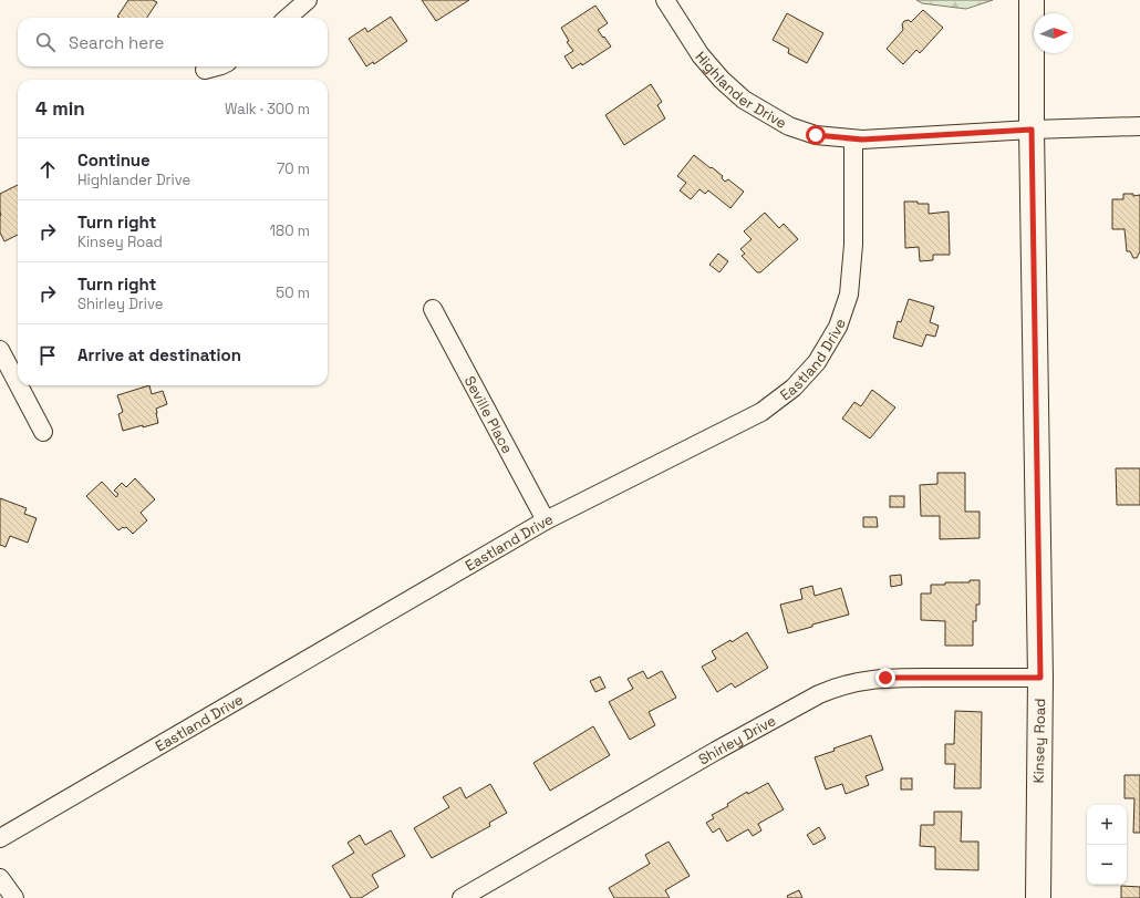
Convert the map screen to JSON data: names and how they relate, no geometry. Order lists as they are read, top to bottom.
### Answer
{
  "streets": {
    "street": [
      "Highlander Drive",
      "Eastland Drive",
      "Seville Place",
      "Shirley Drive",
      "Kinsey Road"
    ]
  },
  "crossings": [
    ["Highlander Drive", "Eastland Drive"],
    ["Highlander Drive", "Kinsey Road"],
    ["Eastland Drive", "Seville Place"],
    ["Shirley Drive", "Kinsey Road"]
  ],
  "north": "right",
  "page": {
    "search": "Search here",
    "heading": ["4 min", "Walk · 300 m"],
    "list": [
      ["Continue", "Highlander Drive", "70 m"],
      ["Turn right", "Kinsey Road", "180 m"],
      ["Turn right", "Shirley Drive", "50 m"],
      "Arrive at destination"
    ],
    "map_buttons": ["+", "−"]
  }
}
